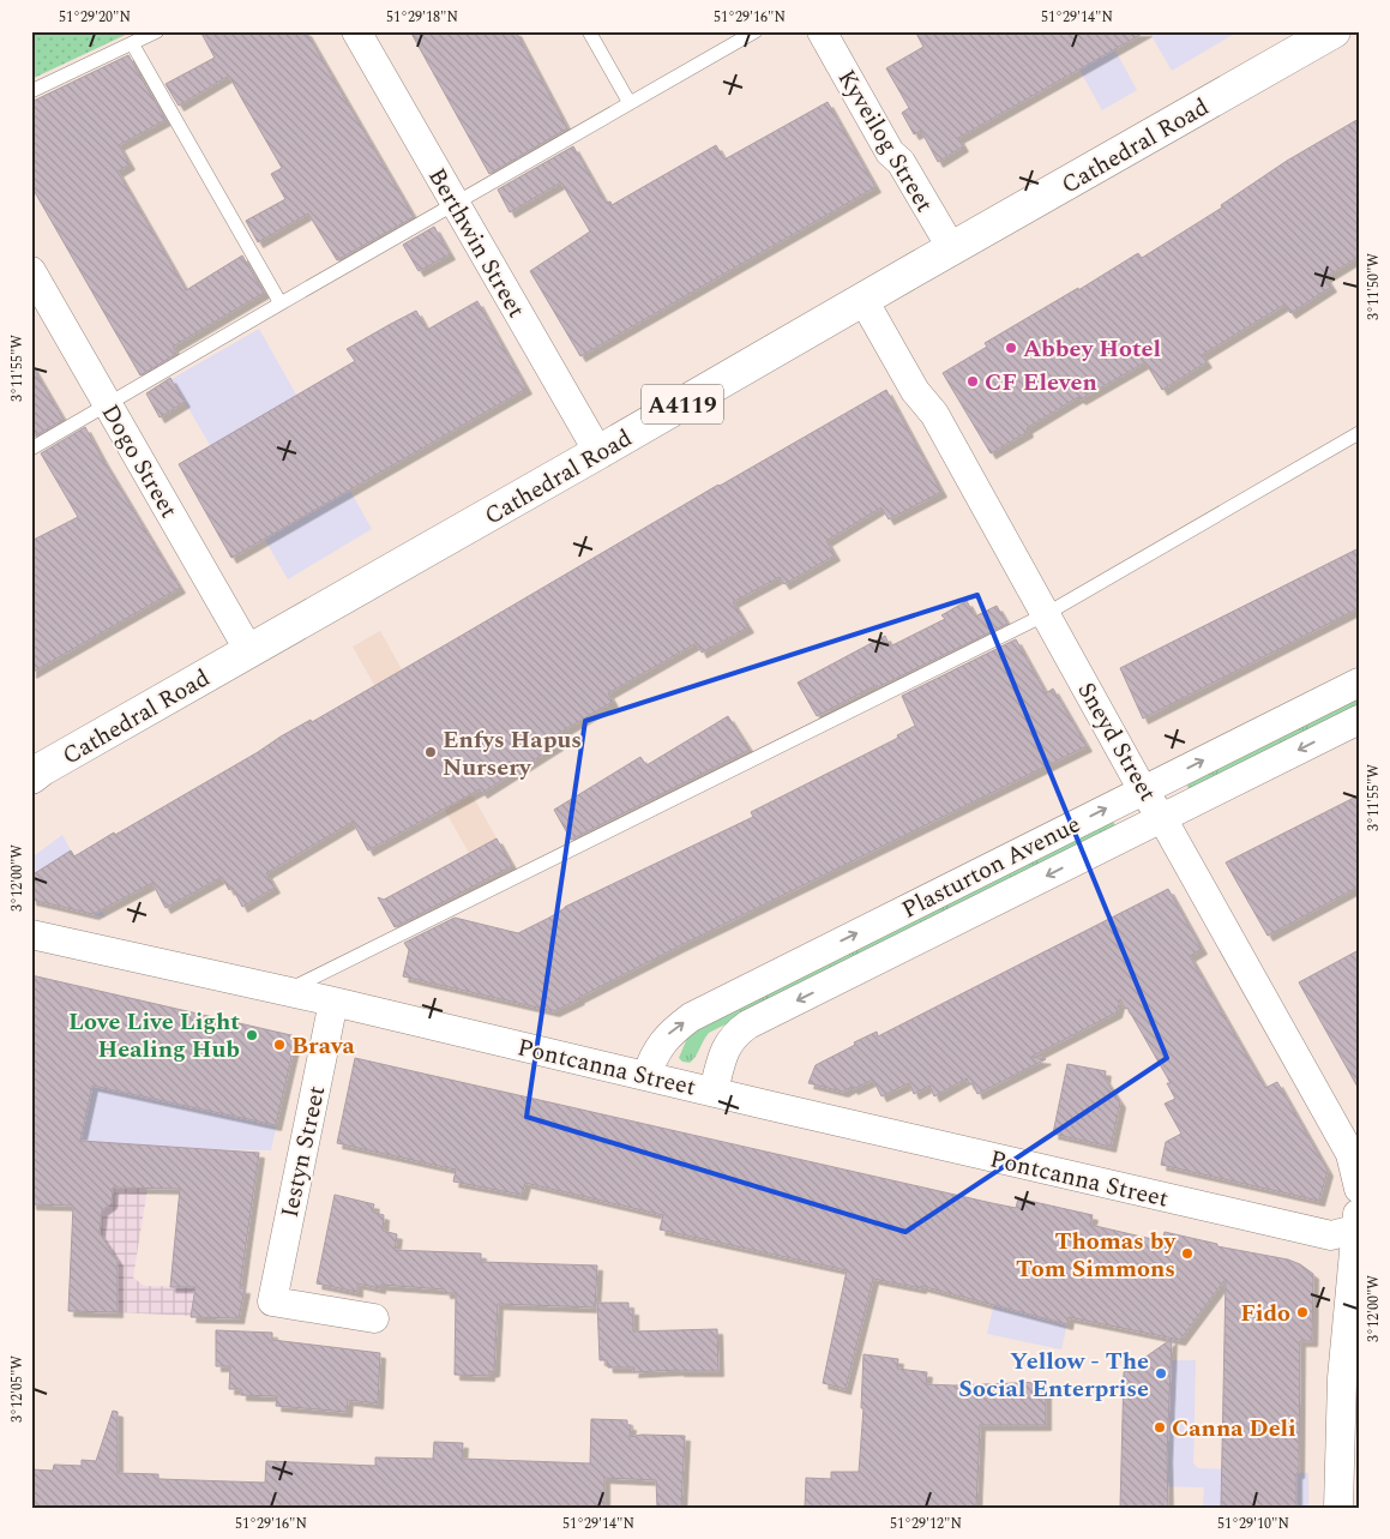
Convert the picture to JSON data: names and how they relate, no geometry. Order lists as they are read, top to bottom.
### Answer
{
  "streets": {
    "main road": ["Cathedral Road", "A4119"],
    "street": [
      "Kyveilog Street",
      "Berthwin Street",
      "Dogo Street",
      "Sneyd Street",
      "Plasturton Avenue",
      "Pontcanna Street",
      "Iestyn Street"
    ]
  },
  "crossings": [
    ["Kyveilog Street", "Cathedral Road"],
    ["Cathedral Road", "Berthwin Street"],
    ["Cathedral Road", "Dogo Street"],
    ["Cathedral Road", "Sneyd Street"],
    ["Sneyd Street", "Plasturton Avenue"],
    ["Plasturton Avenue", "Pontcanna Street"],
    ["Pontcanna Street", "Iestyn Street"]
  ],
  "places": [
    "Abbey Hotel",
    "CF Eleven",
    "Enfys Hapus Nursery",
    "Love Live Light Healing Hub",
    "Brava",
    "Thomas by Tom Simmons",
    "Fido",
    "Yellow - The Social Enterprise",
    "Canna Deli"
  ],
  "coordinates": [
    "51°29'20\"N",
    "51°29'18\"N",
    "51°29'16\"N",
    "51°29'14\"N",
    "3°11'50\"W",
    "3°11'55\"W",
    "3°12'00\"W",
    "3°12'05\"W",
    "51°29'12\"N",
    "51°29'10\"N"
  ]
}
